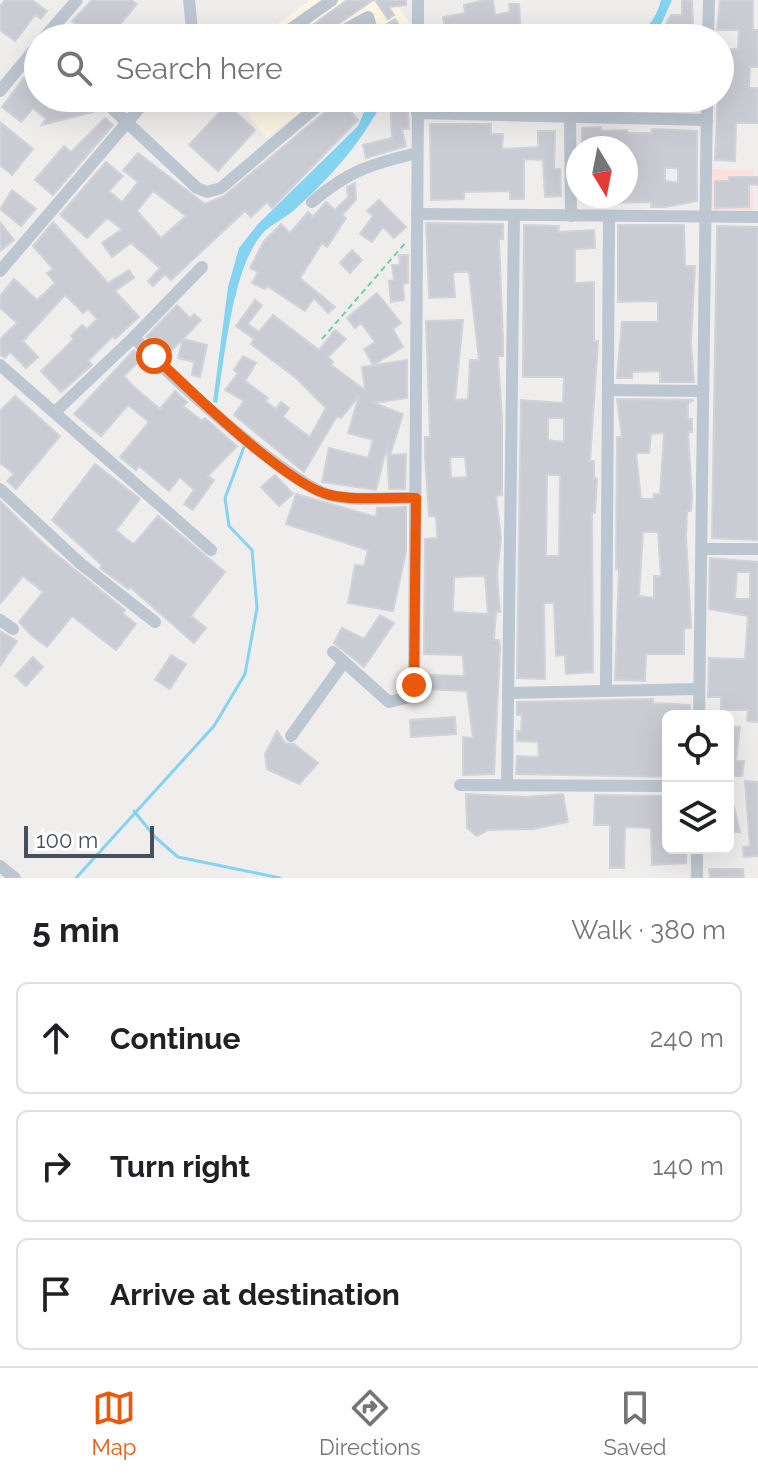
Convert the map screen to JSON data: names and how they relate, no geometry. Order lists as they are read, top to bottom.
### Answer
{
  "scale_bar": "100 m",
  "north": "bottom",
  "page": {
    "search": "Search here",
    "scale": "100 m",
    "heading": ["5 min", "Walk · 380 m"],
    "list": [
      ["Continue", "240 m"],
      ["Turn right", "140 m"],
      "Arrive at destination"
    ],
    "nav": ["Map", "Directions", "Saved"]
  }
}
